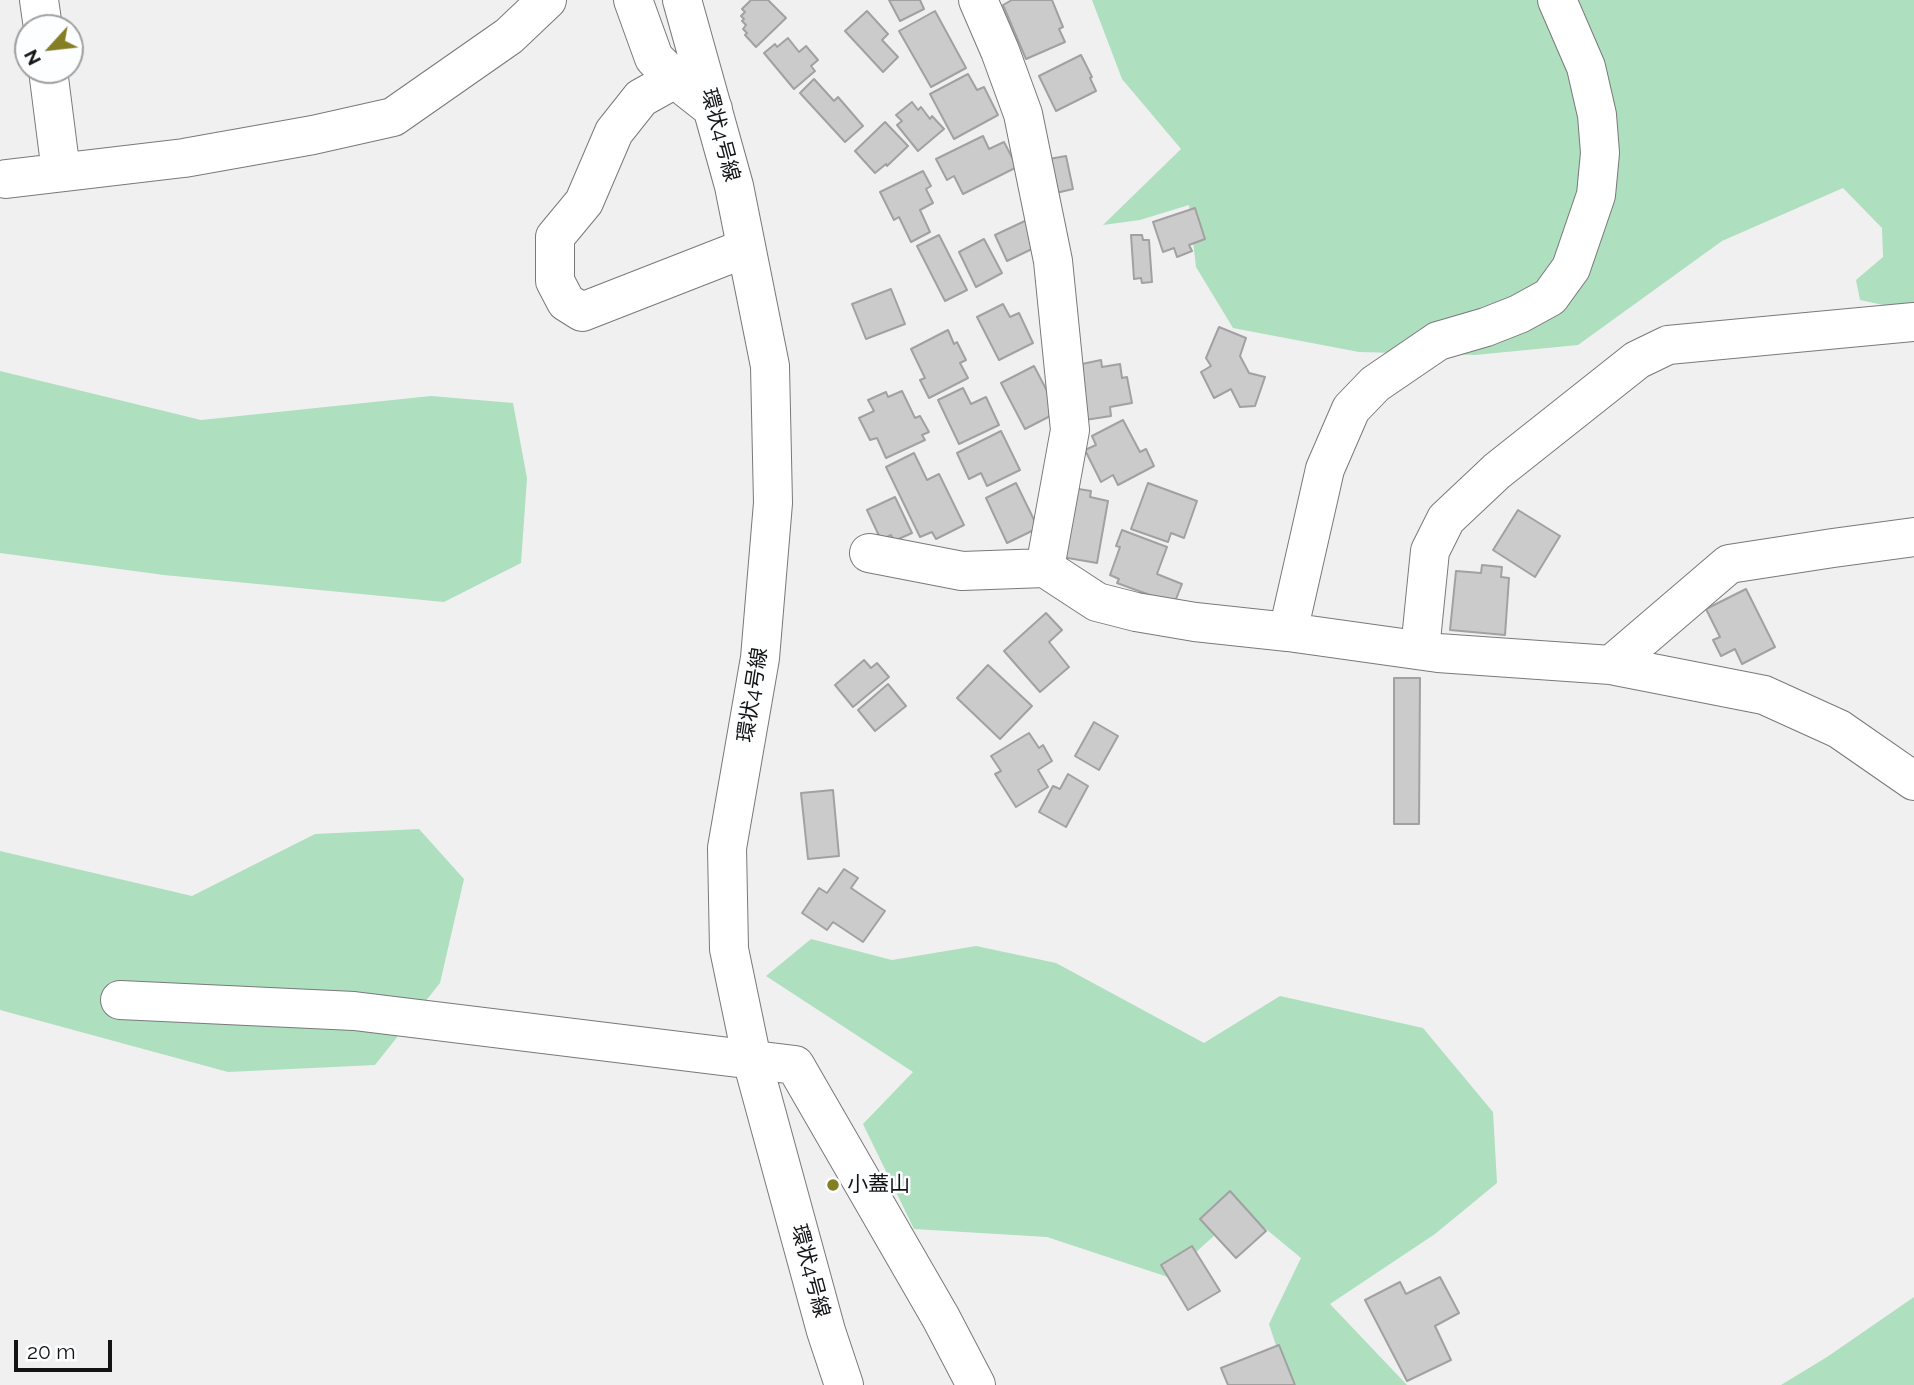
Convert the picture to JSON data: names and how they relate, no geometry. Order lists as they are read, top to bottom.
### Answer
{
  "streets": {
    "street": ["環状4号線"]
  },
  "places": ["小蓋山"],
  "scale_bar": "20 m",
  "north": "bottom left"
}
